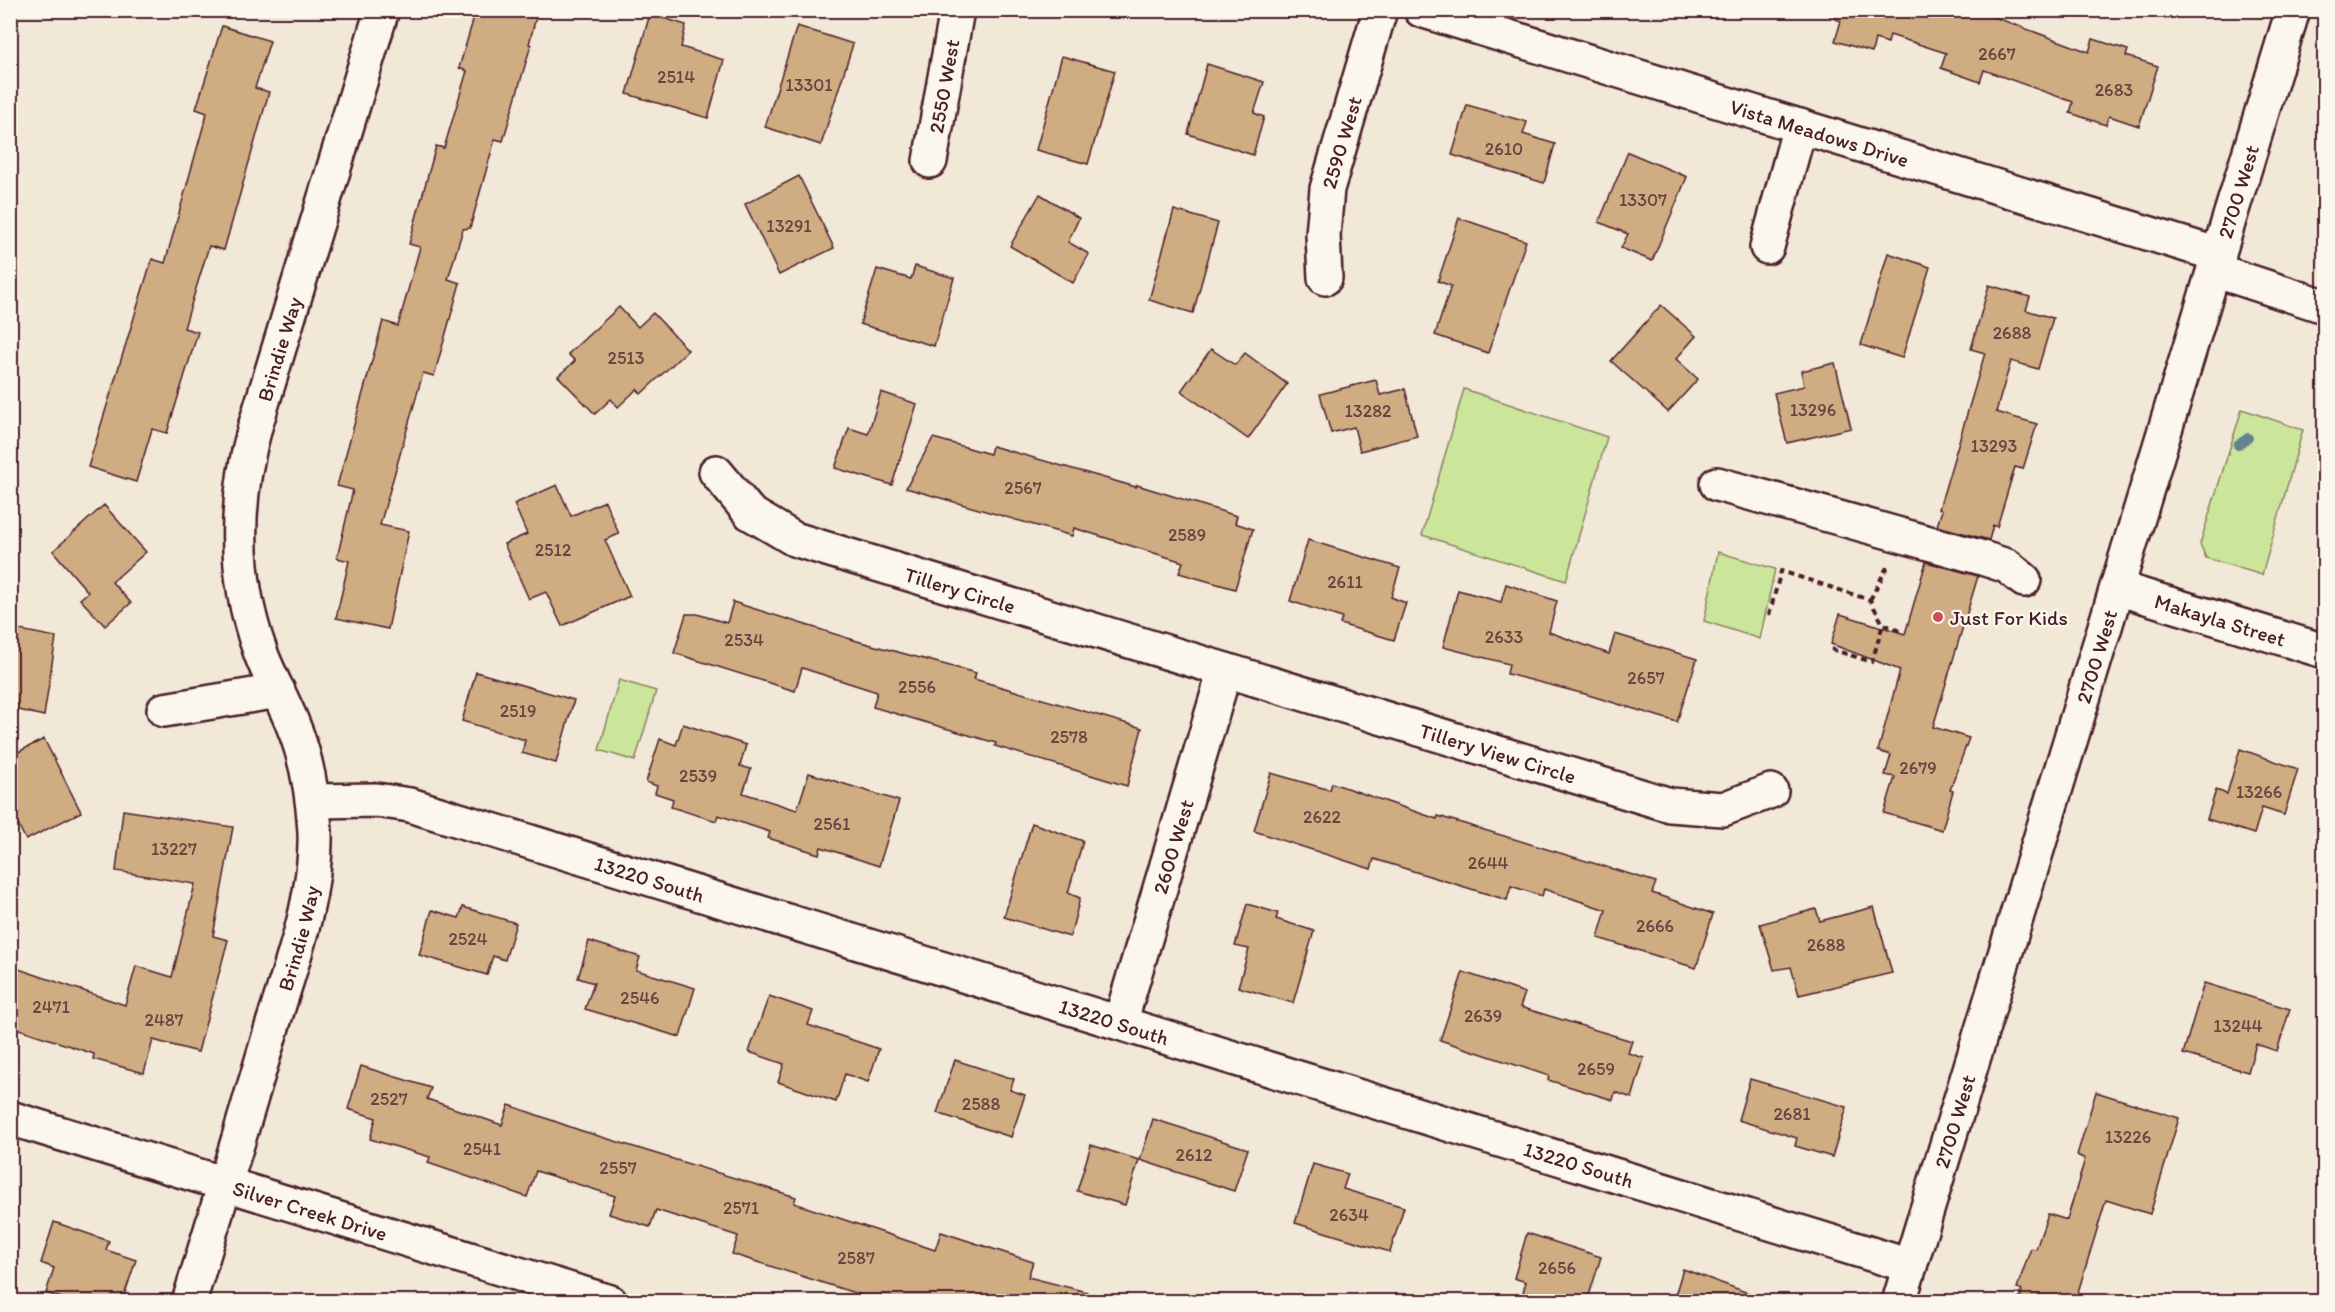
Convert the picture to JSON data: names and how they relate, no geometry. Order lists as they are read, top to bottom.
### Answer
{
  "streets": {
    "street": [
      "2550 West",
      "Vista Meadows Drive",
      "2590 West",
      "2700 West",
      "Brindie Way",
      "Tillery Circle",
      "Makayla Street",
      "Tillery View Circle",
      "2600 West",
      "13220 South",
      "Silver Creek Drive"
    ]
  },
  "crossings": [
    ["Vista Meadows Drive", "2700 West"],
    ["2700 West", "Makayla Street"],
    ["2700 West", "13220 South"],
    ["Brindie Way", "13220 South"],
    ["Brindie Way", "Silver Creek Drive"],
    ["Tillery Circle", "Tillery View Circle"],
    ["Tillery Circle", "2600 West"],
    ["Tillery View Circle", "2600 West"],
    ["2600 West", "13220 South"]
  ],
  "places": ["Just For Kids"],
  "house_numbers": [
    "2667",
    "2514",
    "13301",
    "2683",
    "2610",
    "13307",
    "13291",
    "2688",
    "2513",
    "13296",
    "13282",
    "13293",
    "2567",
    "2589",
    "2512",
    "2611",
    "2633",
    "2534",
    "2657",
    "2556",
    "2519",
    "2578",
    "2679",
    "2539",
    "13266",
    "2622",
    "2561",
    "13227",
    "2644",
    "2666",
    "2524",
    "2688",
    "2546",
    "2471",
    "2639",
    "2487",
    "13244",
    "2659",
    "2527",
    "2588",
    "2681",
    "13226",
    "2541",
    "2612",
    "2557",
    "2571",
    "2634",
    "2587",
    "2656"
  ]
}
